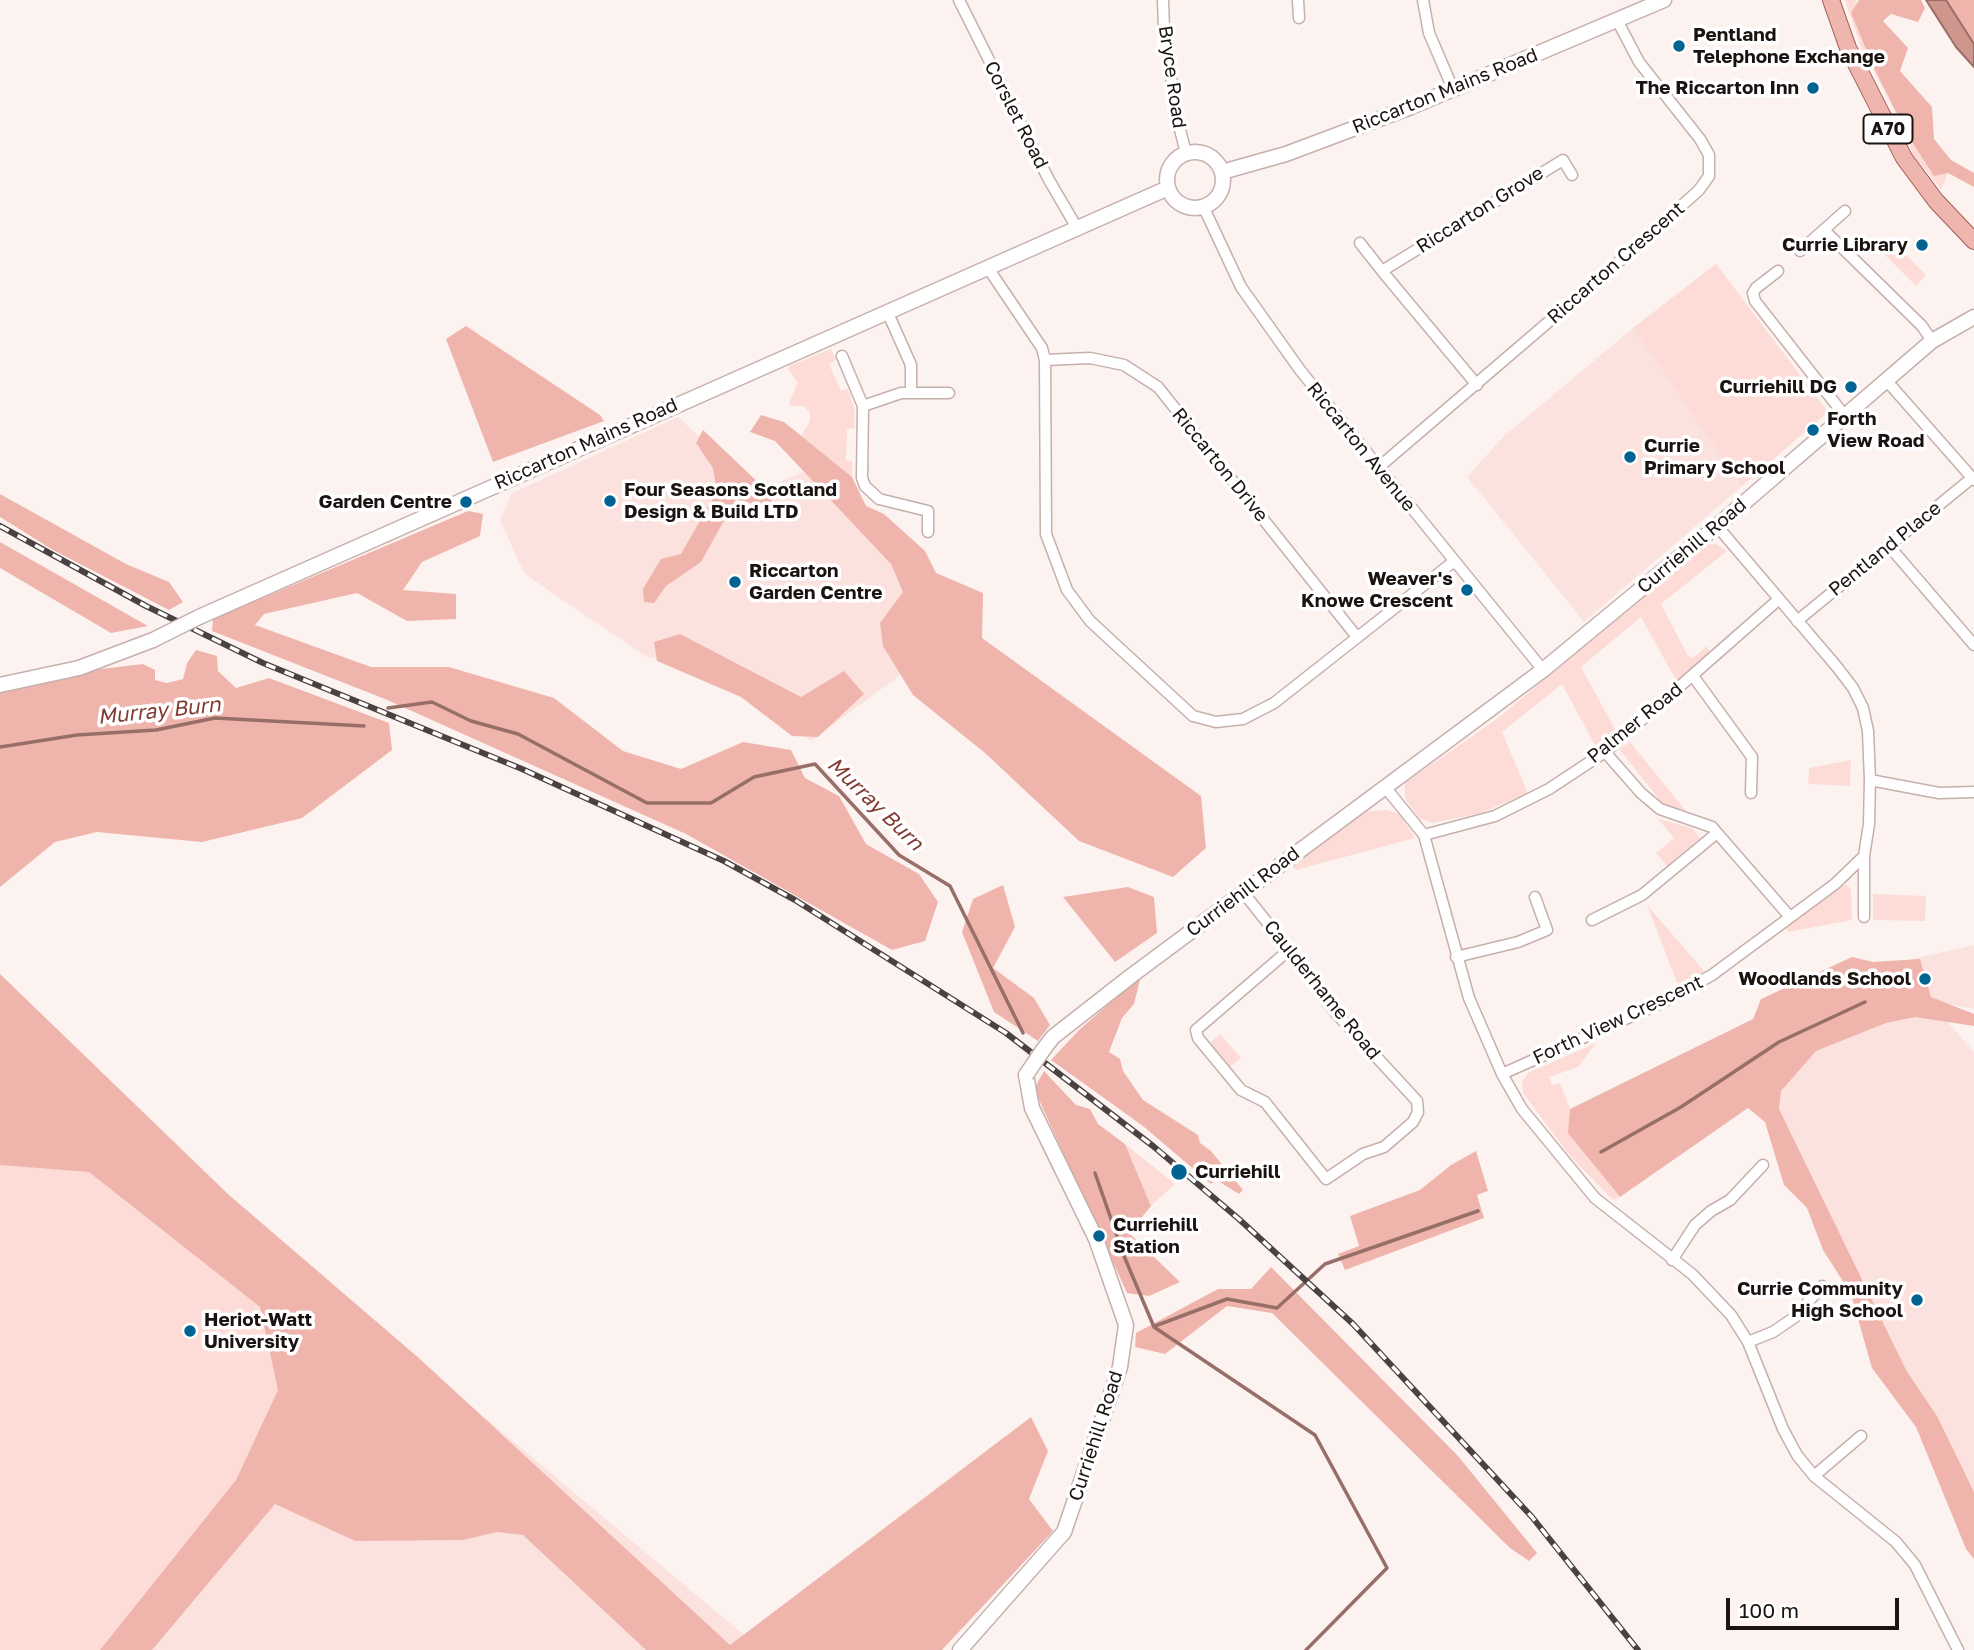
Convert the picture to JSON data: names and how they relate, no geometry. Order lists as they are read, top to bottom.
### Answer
{
  "streets": {
    "main road": ["A70"],
    "street": [
      "Bryce Road",
      "Riccarton Mains Road",
      "Corslet Road",
      "Riccarton Grove",
      "Riccarton Crescent",
      "Riccarton Avenue",
      "Riccarton Drive",
      "Curriehill Road",
      "Pentland Place",
      "Palmer Road",
      "Caulderhame Road",
      "Forth View Crescent"
    ]
  },
  "crossings": [
    ["Bryce Road", "Riccarton Mains Road"],
    ["Bryce Road", "Riccarton Avenue"],
    ["Riccarton Mains Road", "Corslet Road"],
    ["Riccarton Mains Road", "Riccarton Crescent"],
    ["Riccarton Mains Road", "Riccarton Avenue"],
    ["Riccarton Crescent", "Riccarton Avenue"],
    ["Riccarton Avenue", "Curriehill Road"],
    ["Curriehill Road", "Caulderhame Road"]
  ],
  "water": ["Murray Burn"],
  "places": [
    "Pentland Telephone Exchange",
    "The Riccarton Inn",
    "Currie Library",
    "Curriehill DG",
    "Forth View Road",
    "Currie Primary School",
    "Four Seasons Scotland Design & Build LTD",
    "Garden Centre",
    "Riccarton Garden Centre",
    "Weaver's Knowe Crescent",
    "Woodlands School",
    "Curriehill",
    "Curriehill Station",
    "Currie Community High School",
    "Heriot-Watt University"
  ],
  "scale_bar": "100 m"
}
